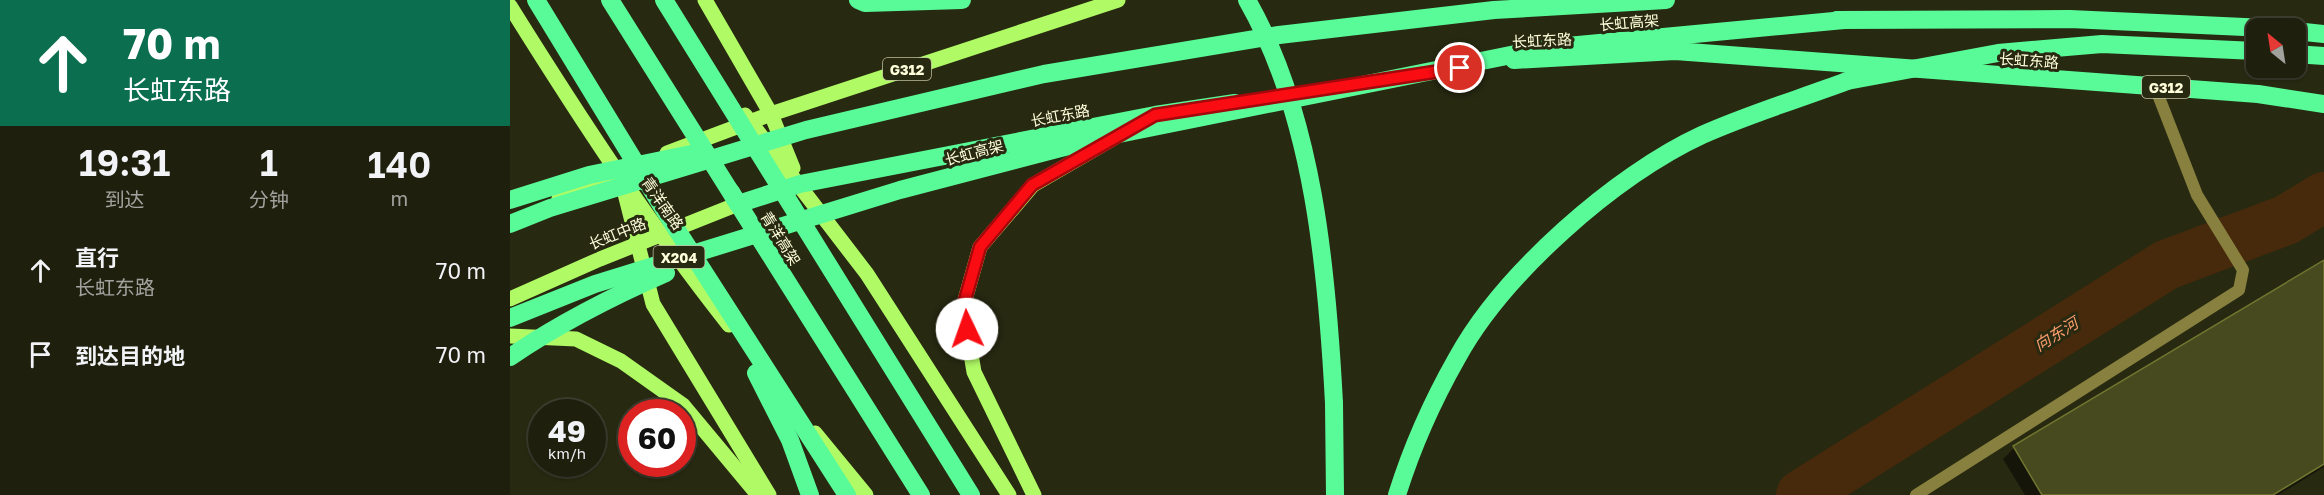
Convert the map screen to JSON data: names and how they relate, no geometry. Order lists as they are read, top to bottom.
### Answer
{
  "streets": {
    "highway": [
      "长虹高架",
      "长虹东路",
      "G312",
      "青洋高架"
    ],
    "main road": ["青洋南路", "长虹中路", "X204"]
  },
  "crossings": [
    ["长虹东路", "长虹中路"],
    ["青洋南路", "长虹中路"]
  ],
  "water": ["向东河"],
  "north": "top left",
  "page": {
    "turn": ["70 m", "长虹东路"],
    "eta": [
      "19:31",
      "到达",
      "1",
      "分钟",
      "140",
      "m"
    ],
    "list": [
      {
        "name": "直行",
        "note": "长虹东路",
        "value": "70 m"
      },
      {
        "name": "到达目的地",
        "value": "70 m"
      }
    ],
    "speed": "49 km/h",
    "limit": "60"
  }
}
